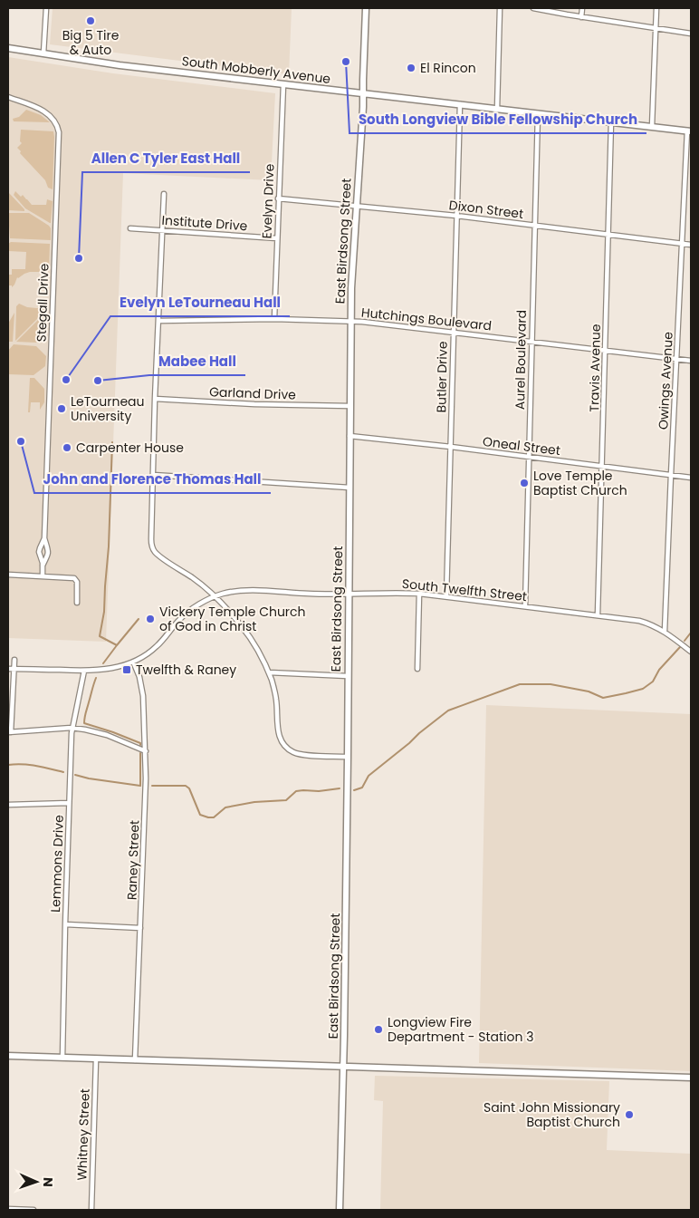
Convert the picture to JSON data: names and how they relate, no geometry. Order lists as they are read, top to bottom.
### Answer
{
  "streets": {
    "street": [
      "South Mobberly Avenue",
      "Evelyn Drive",
      "Dixon Street",
      "Institute Drive",
      "East Birdsong Street",
      "Stegall Drive",
      "Hutchings Boulevard",
      "Aurel Boulevard",
      "Travis Avenue",
      "Butler Drive",
      "Owings Avenue",
      "Garland Drive",
      "Oneal Street",
      "South Twelfth Street",
      "Raney Street",
      "Lemmons Drive",
      "Whitney Street"
    ]
  },
  "crossings": [
    ["South Mobberly Avenue", "Evelyn Drive"],
    ["South Mobberly Avenue", "East Birdsong Street"],
    ["South Mobberly Avenue", "Aurel Boulevard"],
    ["South Mobberly Avenue", "Travis Avenue"],
    ["South Mobberly Avenue", "Butler Drive"],
    ["South Mobberly Avenue", "Owings Avenue"],
    ["Evelyn Drive", "Dixon Street"],
    ["Evelyn Drive", "Institute Drive"],
    ["Evelyn Drive", "Hutchings Boulevard"],
    ["Dixon Street", "East Birdsong Street"],
    ["Dixon Street", "Aurel Boulevard"],
    ["Dixon Street", "Travis Avenue"],
    ["Dixon Street", "Butler Drive"],
    ["Dixon Street", "Owings Avenue"],
    ["East Birdsong Street", "Hutchings Boulevard"],
    ["East Birdsong Street", "Garland Drive"],
    ["East Birdsong Street", "Oneal Street"],
    ["East Birdsong Street", "South Twelfth Street"],
    ["Hutchings Boulevard", "Aurel Boulevard"],
    ["Hutchings Boulevard", "Travis Avenue"],
    ["Hutchings Boulevard", "Butler Drive"],
    ["Hutchings Boulevard", "Owings Avenue"],
    ["Aurel Boulevard", "Oneal Street"],
    ["Aurel Boulevard", "South Twelfth Street"],
    ["Travis Avenue", "Oneal Street"],
    ["Travis Avenue", "South Twelfth Street"],
    ["Butler Drive", "Oneal Street"],
    ["Butler Drive", "South Twelfth Street"],
    ["Owings Avenue", "Oneal Street"],
    ["Owings Avenue", "South Twelfth Street"],
    ["South Twelfth Street", "Raney Street"],
    ["South Twelfth Street", "Lemmons Drive"]
  ],
  "places": {
    "other": [
      "Big 5 Tire & Auto",
      "South Longview Bible Fellowship Church",
      "El Rincon",
      "Allen C Tyler East Hall",
      "Evelyn LeTourneau Hall",
      "Mabee Hall",
      "LeTourneau University",
      "John and Florence Thomas Hall",
      "Carpenter House",
      "Love Temple Baptist Church",
      "Vickery Temple Church of God in Christ",
      "Longview Fire Department - Station 3",
      "Saint John Missionary Baptist Church"
    ],
    "transit": ["Twelfth & Raney"]
  },
  "north": "right"
}
